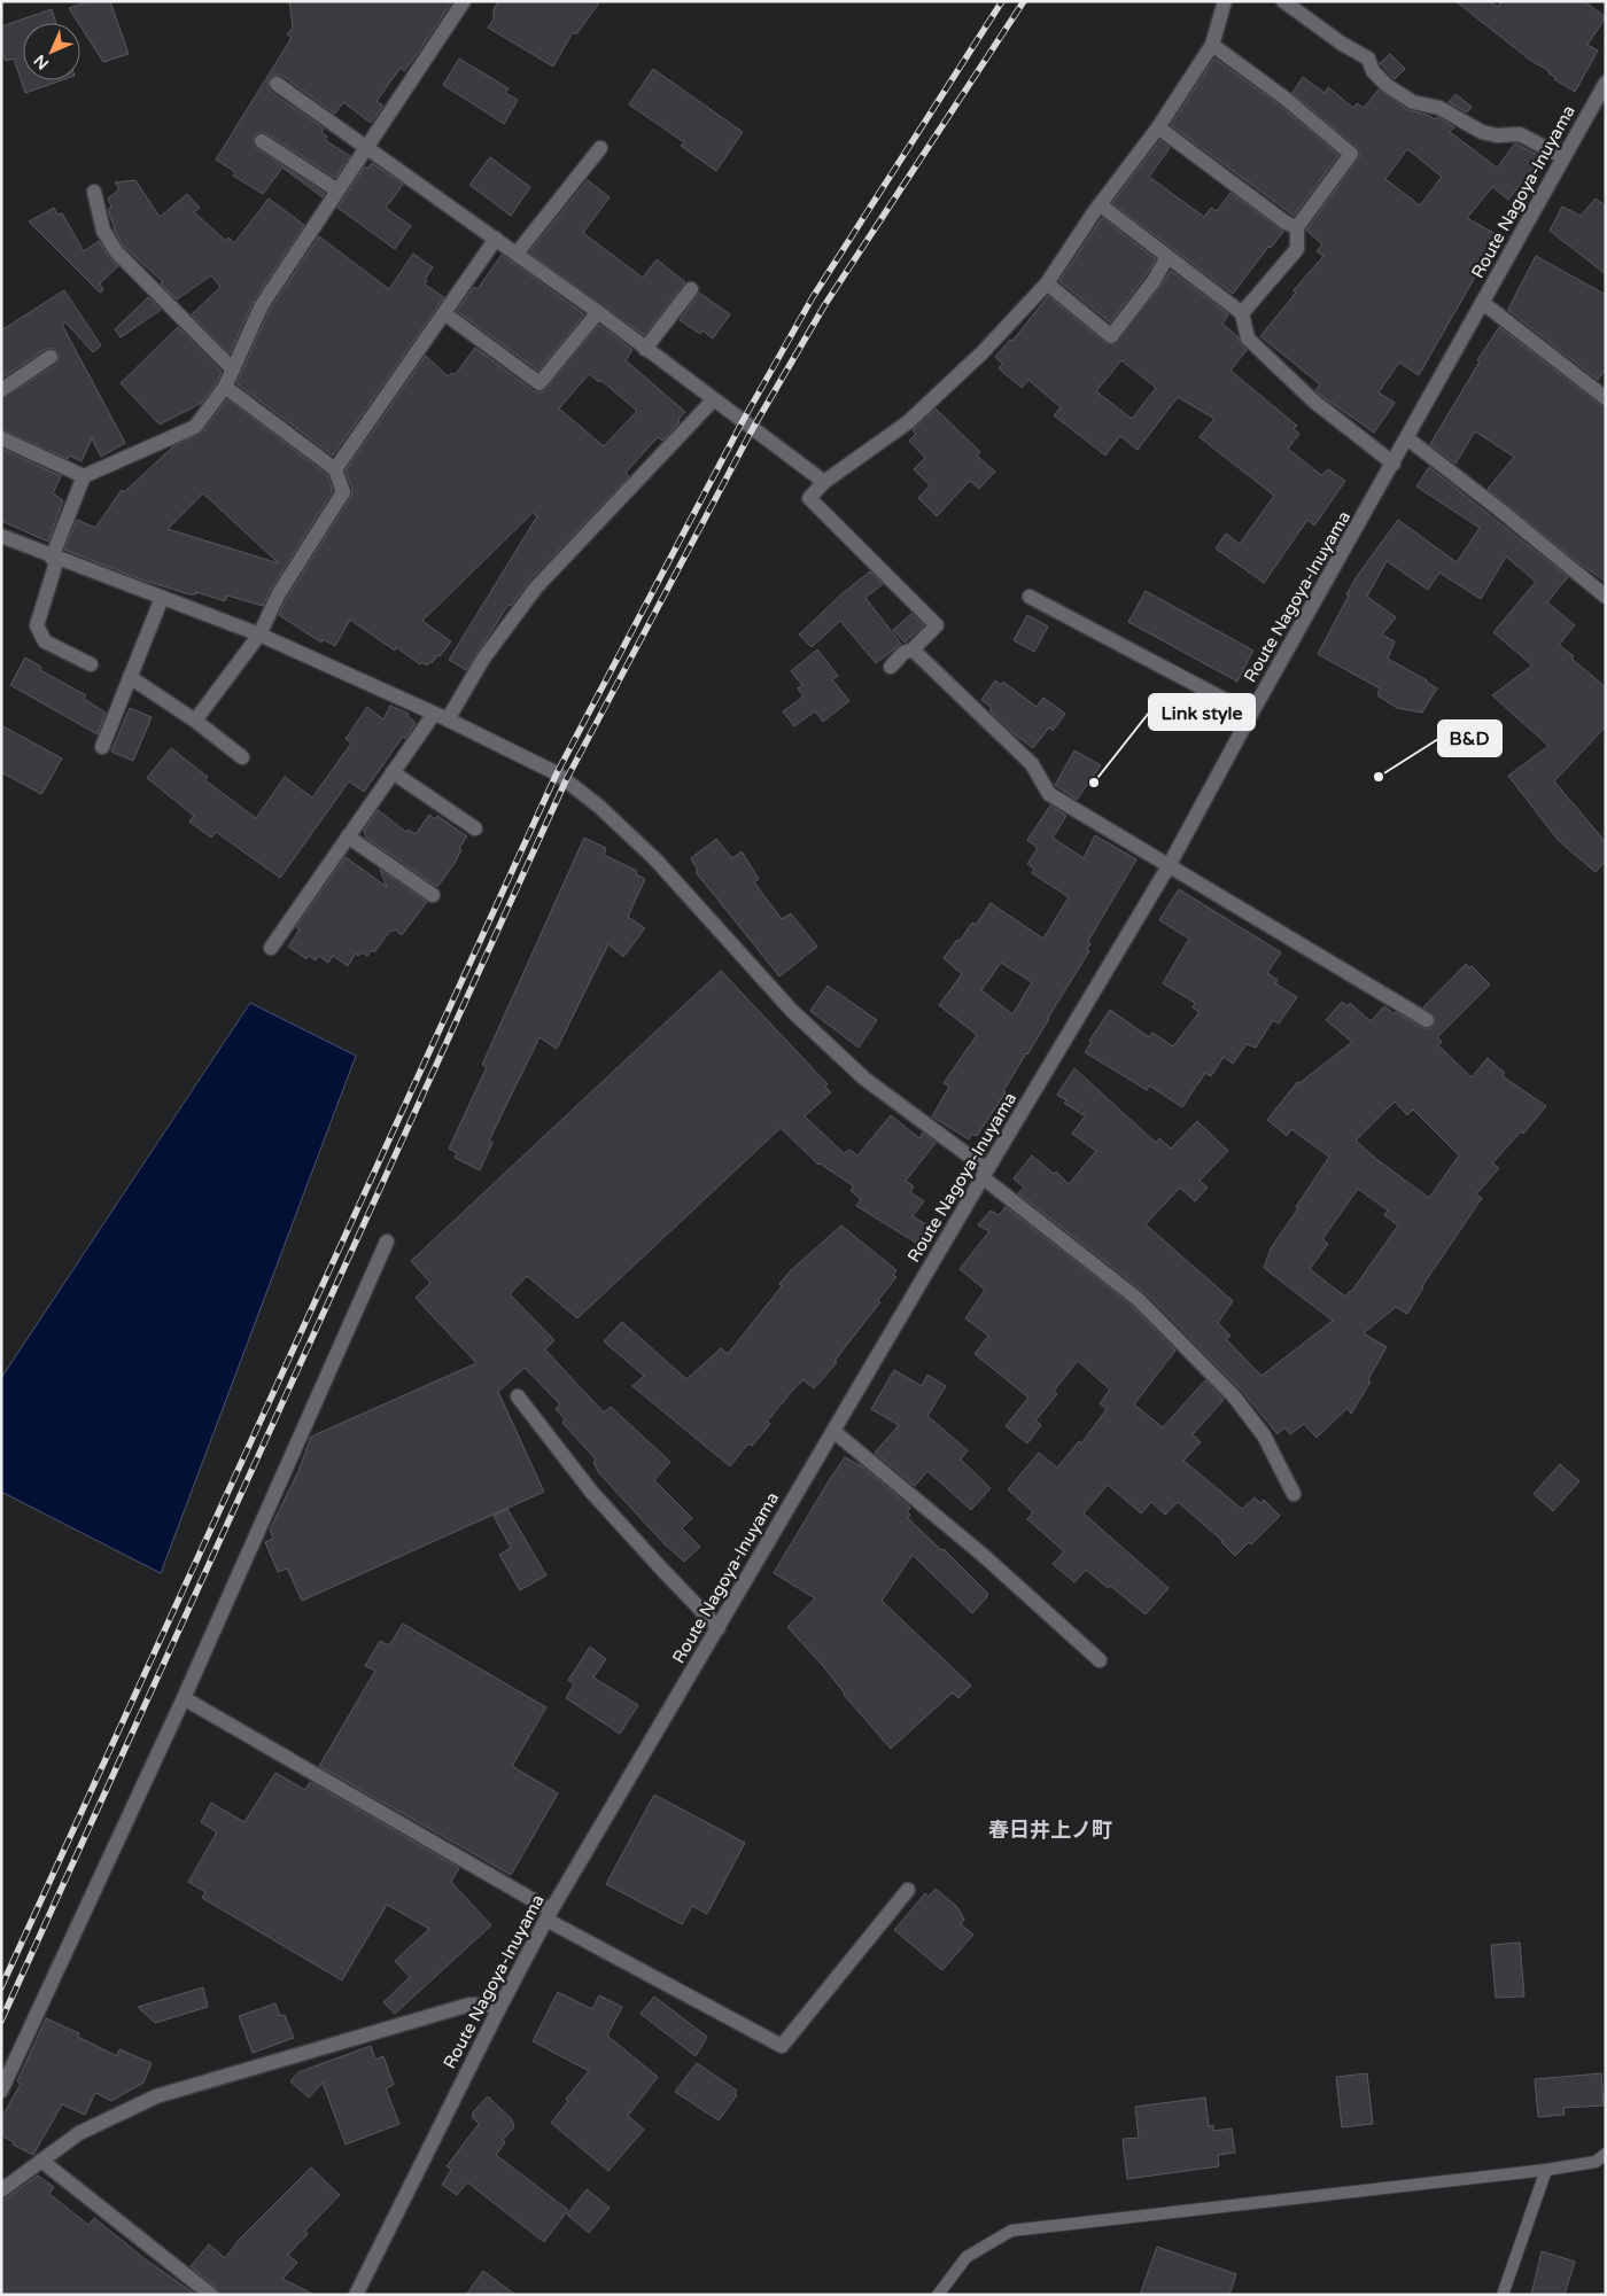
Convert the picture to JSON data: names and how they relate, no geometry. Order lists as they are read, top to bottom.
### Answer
{
  "streets": {
    "street": ["Route Nagoya-Inuyama"]
  },
  "districts": ["春日井上ノ町"],
  "places": ["B&D", "Link style"],
  "north": "bottom left"
}
